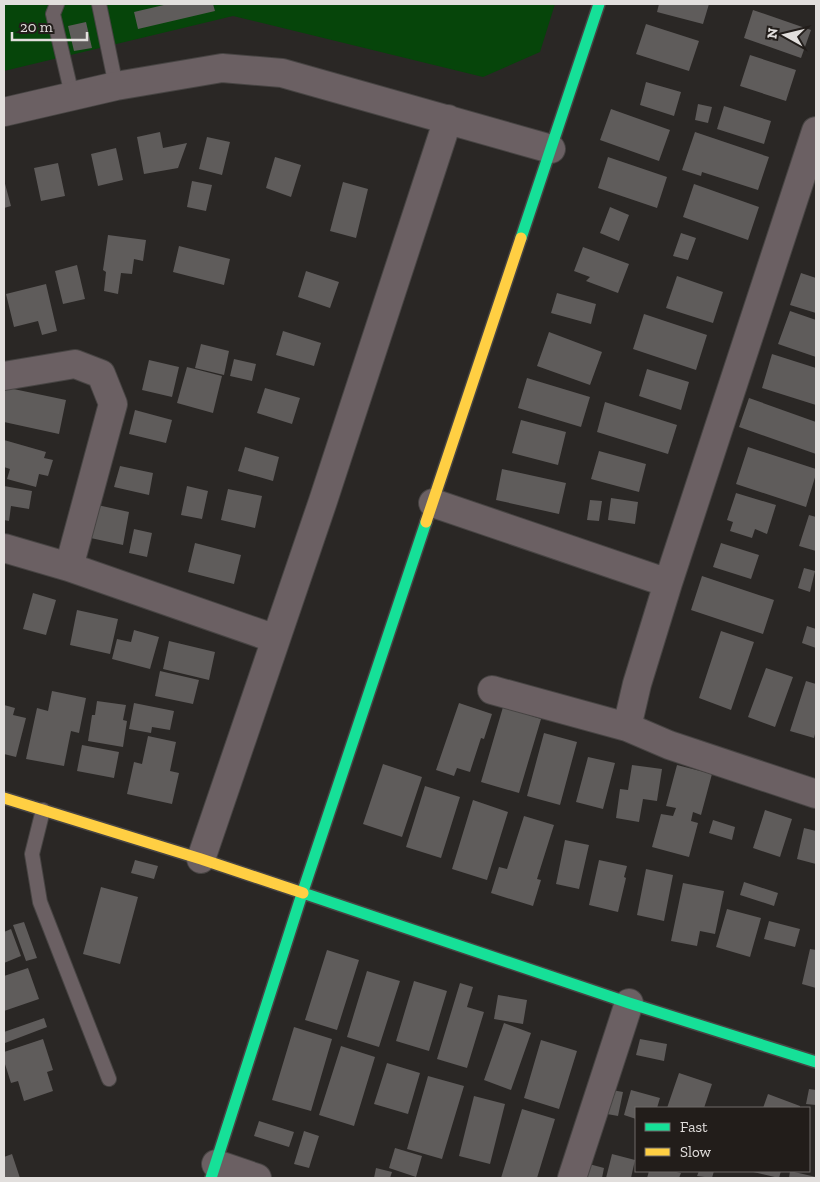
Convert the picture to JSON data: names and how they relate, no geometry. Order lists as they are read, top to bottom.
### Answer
{
  "legend": ["Fast", "Slow"],
  "scale_bar": "20 m",
  "north": "left"
}
